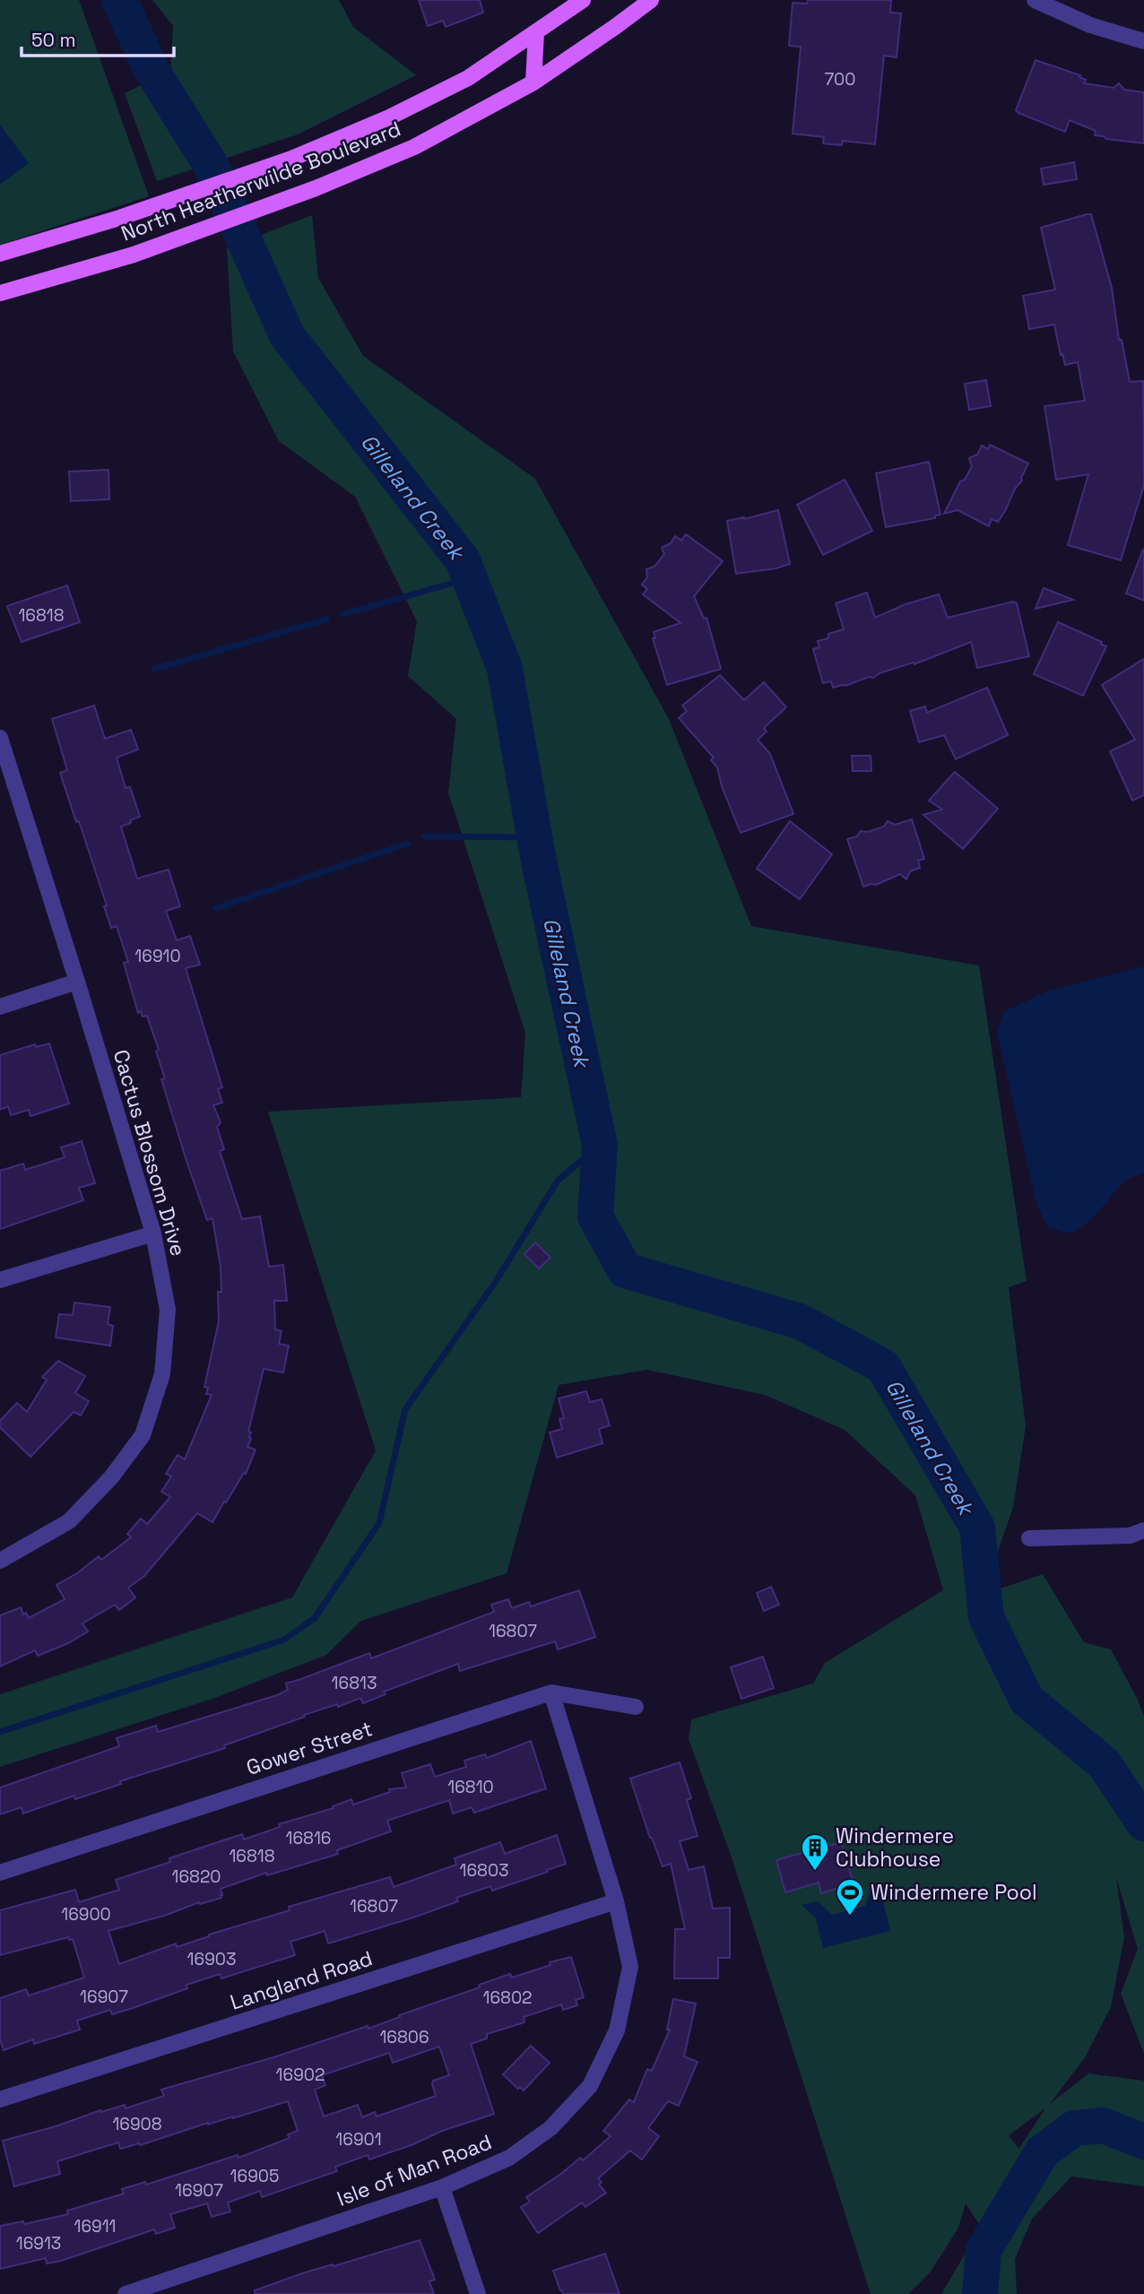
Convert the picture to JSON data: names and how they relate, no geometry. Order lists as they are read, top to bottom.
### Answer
{
  "streets": {
    "main road": ["North Heatherwilde Boulevard"],
    "street": [
      "Cactus Blossom Drive",
      "Gower Street",
      "Langland Road",
      "Isle of Man Road"
    ]
  },
  "crossings": [
    ["Gower Street", "Isle of Man Road"],
    ["Langland Road", "Isle of Man Road"]
  ],
  "water": ["Gilleland Creek"],
  "places": {
    "building": ["Windermere Clubhouse"],
    "sports": ["Windermere Pool"]
  },
  "house_numbers": [
    "700",
    "16818",
    "16910",
    "16807",
    "16813",
    "16810",
    "16816",
    "16818",
    "16803",
    "16820",
    "16807",
    "16900",
    "16903",
    "16907",
    "16802",
    "16806",
    "16902",
    "16908",
    "16901",
    "16905",
    "16907",
    "16911",
    "16913"
  ],
  "scale_bar": "50 m"
}
